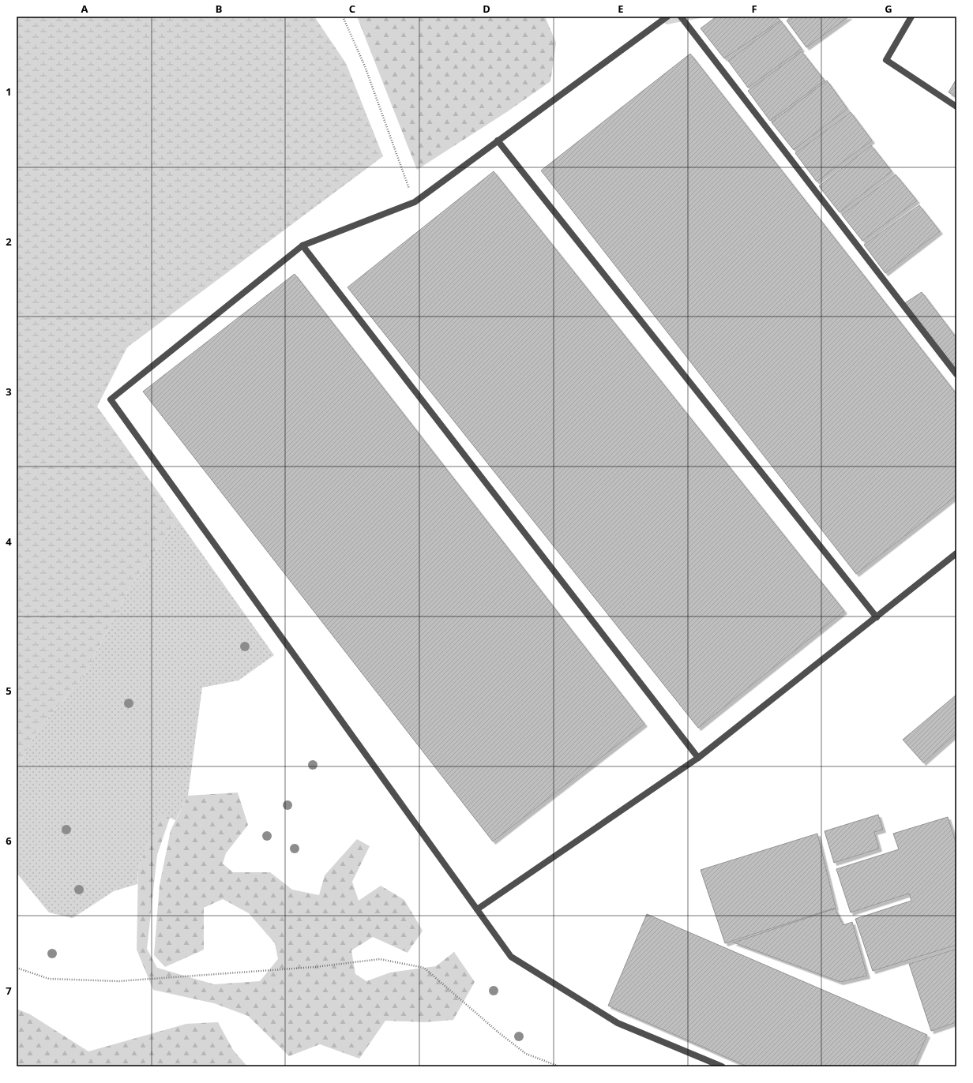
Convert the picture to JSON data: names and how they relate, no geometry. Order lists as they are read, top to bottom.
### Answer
{
  "grid": {
    "columns": [
      "A",
      "B",
      "C",
      "D",
      "E",
      "F",
      "G"
    ],
    "rows": [
      "1",
      "2",
      "3",
      "4",
      "5",
      "6",
      "7"
    ]
  }
}
